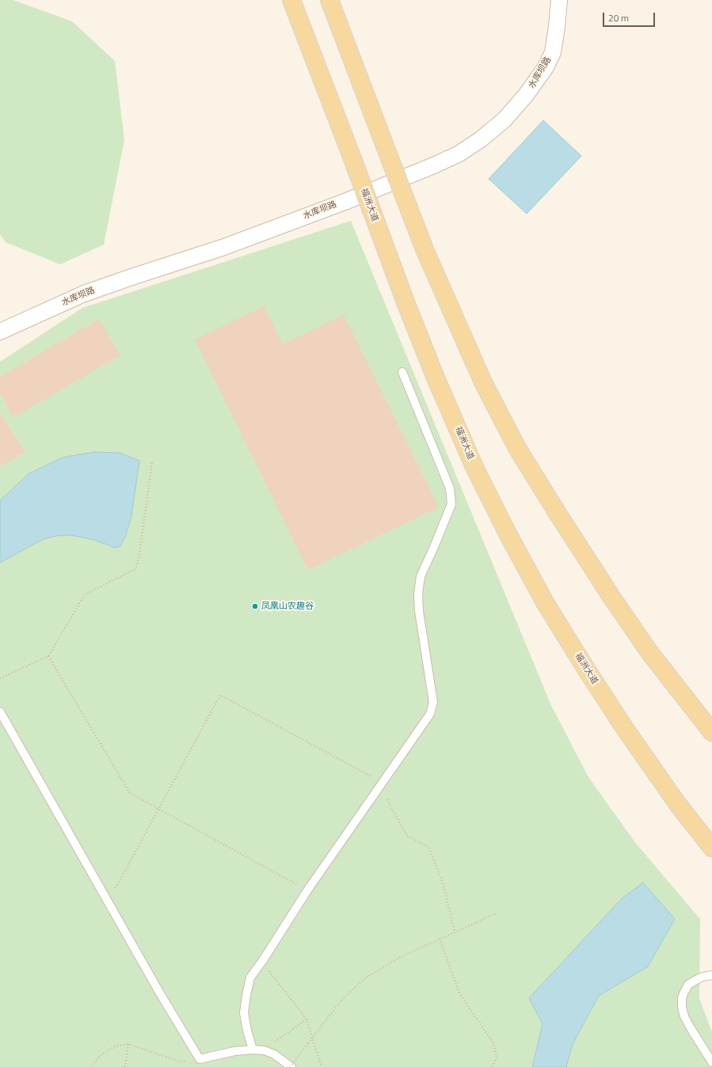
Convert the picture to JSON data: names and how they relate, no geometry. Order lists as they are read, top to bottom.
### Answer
{
  "streets": {
    "main road": ["福洲大道"],
    "street": ["水库坝路"]
  },
  "places": ["凤凰山农趣谷"],
  "scale_bar": "20 m"
}
